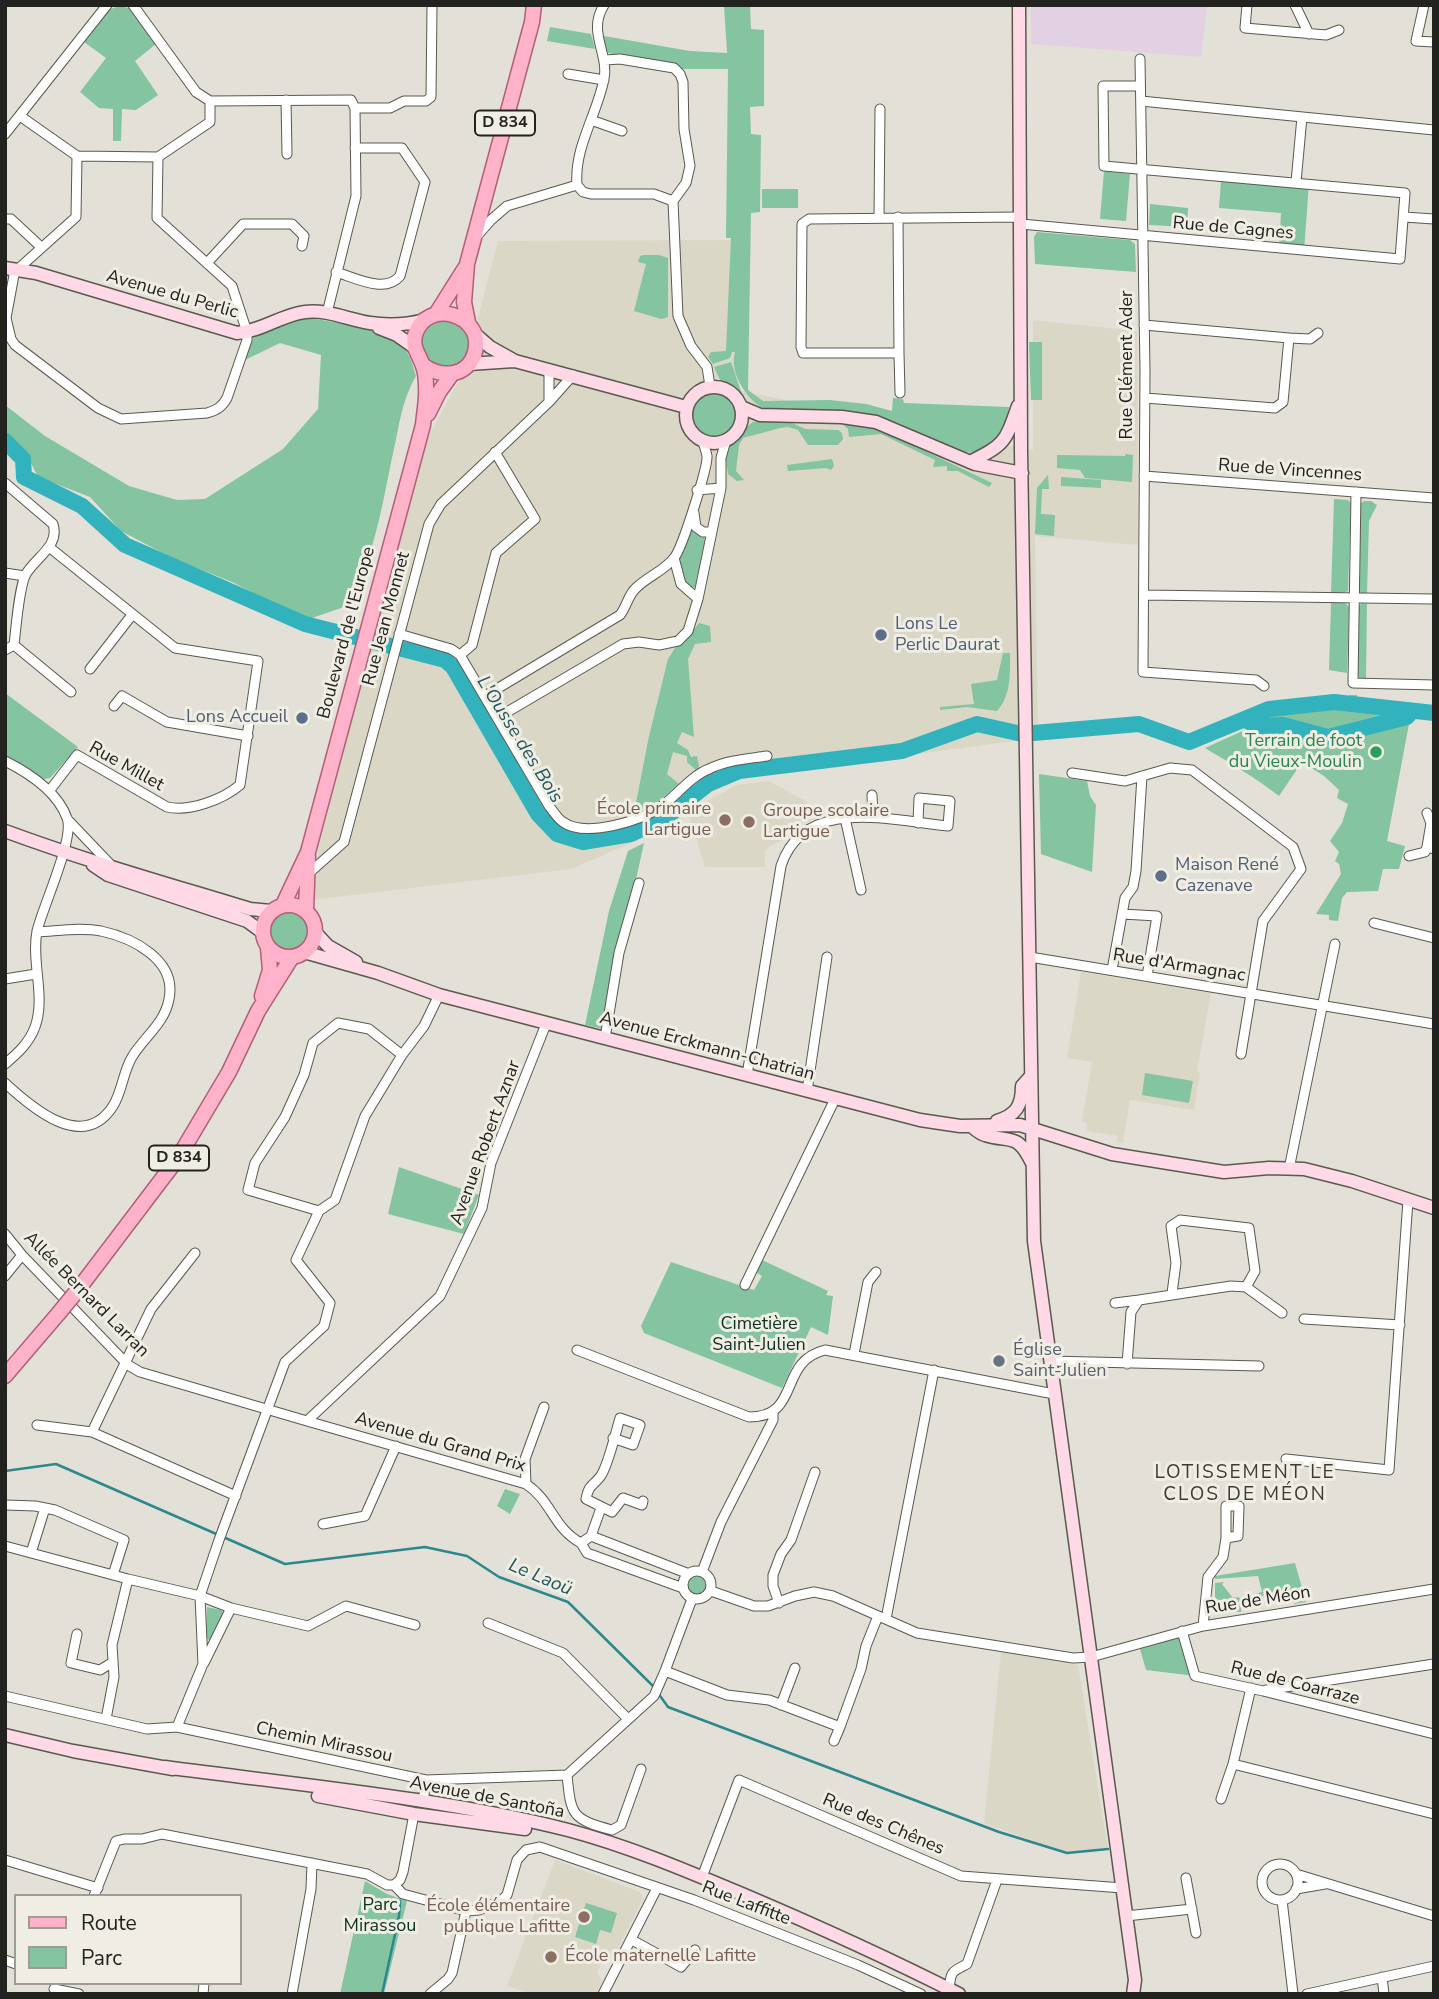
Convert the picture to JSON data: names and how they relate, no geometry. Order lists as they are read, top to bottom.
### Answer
{
  "streets": {
    "main road": [
      "D 834",
      "Avenue du Perlic",
      "Boulevard de l'Europe",
      "Avenue Erckmann-Chatrian",
      "Avenue de Santoña"
    ],
    "street": [
      "Rue de Cagnes",
      "Rue Clément Ader",
      "Rue de Vincennes",
      "Rue Jean Monnet",
      "Rue Millet",
      "Rue d'Armagnac",
      "Avenue Robert Aznar",
      "Allée Bernard Larran",
      "Avenue du Grand Prix",
      "Rue de Méon",
      "Rue de Coarraze",
      "Chemin Mirassou",
      "Rue des Chênes",
      "Rue Laffitte"
    ]
  },
  "crossings": [
    ["D 834", "Avenue du Perlic"],
    ["D 834", "Boulevard de l'Europe"],
    ["D 834", "Avenue Erckmann-Chatrian"],
    ["Rue de Cagnes", "Rue Clément Ader"],
    ["Avenue du Perlic", "Boulevard de l'Europe"],
    ["Rue Clément Ader", "Rue de Vincennes"],
    ["Rue Jean Monnet", "Boulevard de l'Europe"],
    ["Boulevard de l'Europe", "Avenue Erckmann-Chatrian"],
    ["Avenue Erckmann-Chatrian", "Avenue Robert Aznar"],
    ["Avenue Robert Aznar", "Avenue du Grand Prix"],
    ["Avenue du Grand Prix", "Rue de Méon"],
    ["Rue de Méon", "Rue de Coarraze"],
    ["Avenue de Santoña", "Rue des Chênes"]
  ],
  "districts": ["LOTISSEMENT LE CLOS DE MÉON"],
  "water": ["L'Ousse des Bois", "Le Laoü"],
  "parks": ["Cimetière Saint-Julien", "Parc Mirassou"],
  "places": [
    "Lons Le Perlic Daurat",
    "Lons Accueil",
    "Terrain de foot du Vieux-Moulin",
    "École primaire Lartigue",
    "Groupe scolaire Lartigue",
    "Maison René Cazenave",
    "Église Saint-Julien",
    "École élémentaire publique Lafitte",
    "École maternelle Lafitte"
  ],
  "legend": ["Route", "Parc"]
}
